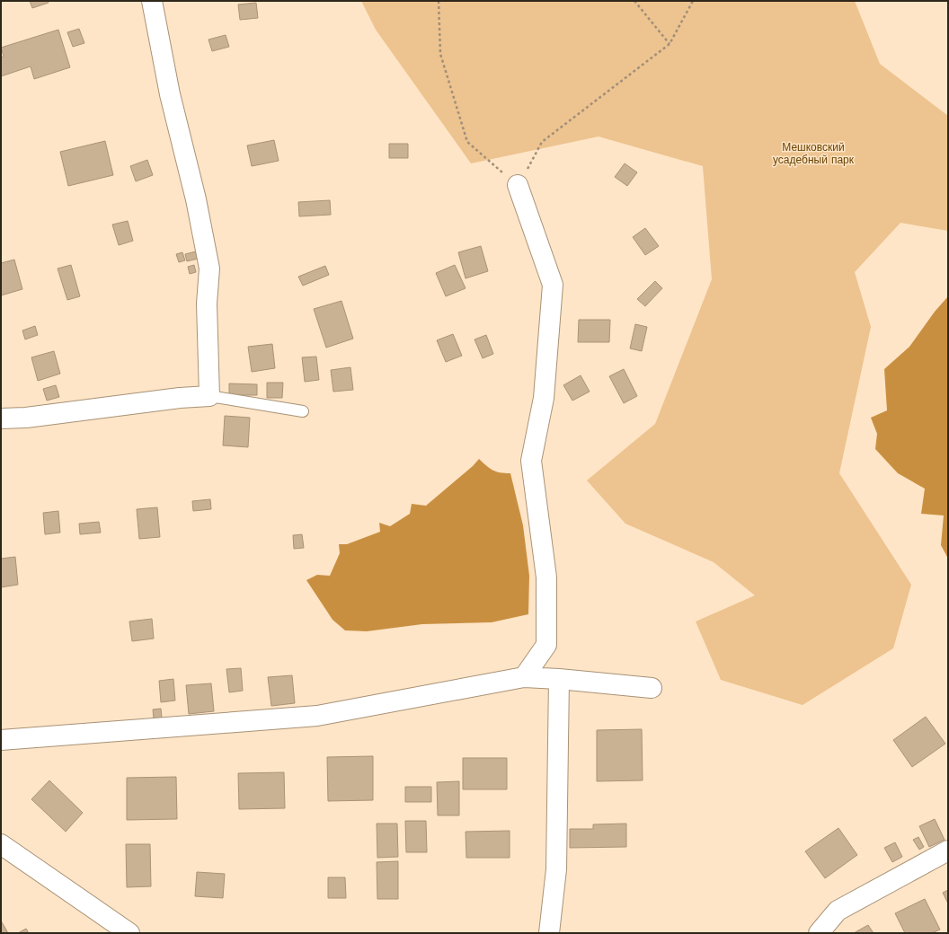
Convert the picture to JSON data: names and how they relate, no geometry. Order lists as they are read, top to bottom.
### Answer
{
  "parks": ["Мешковский усадебный парк"]
}
